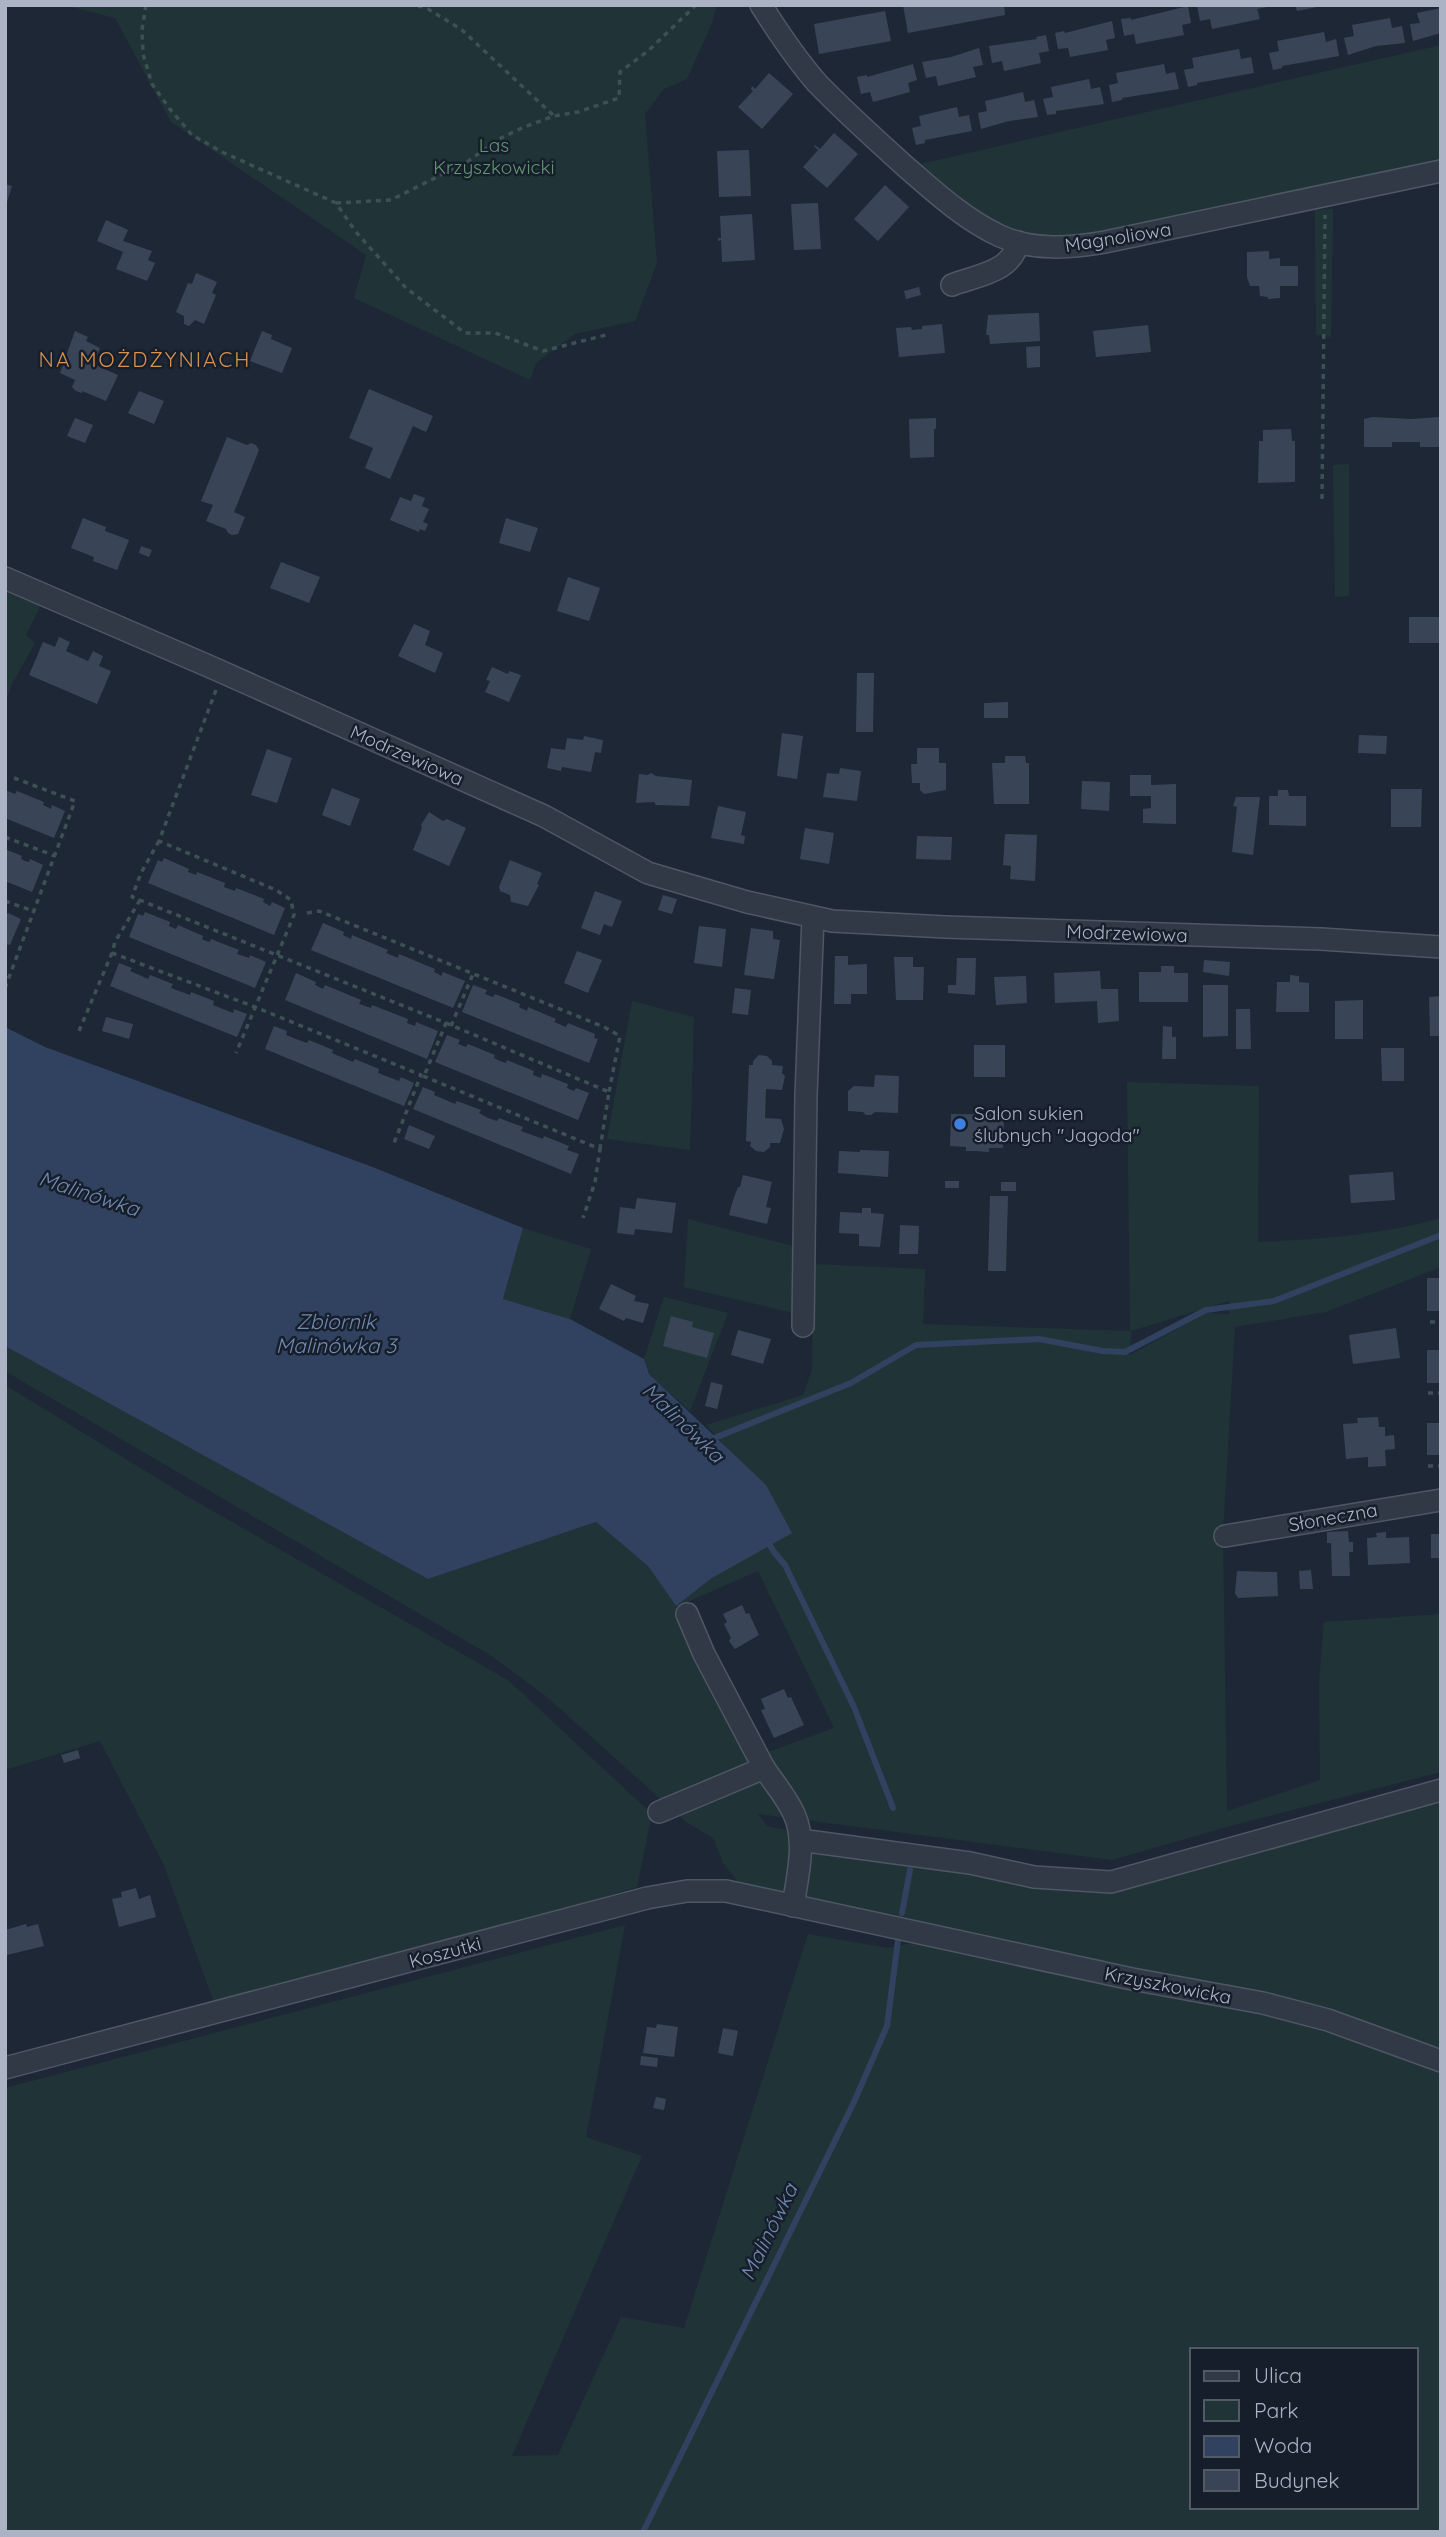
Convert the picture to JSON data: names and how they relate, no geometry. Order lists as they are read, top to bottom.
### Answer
{
  "streets": {
    "street": [
      "Magnoliowa",
      "Modrzewiowa",
      "Słoneczna",
      "Koszutki",
      "Krzyszkowicka"
    ]
  },
  "crossings": [
    ["Koszutki", "Krzyszkowicka"]
  ],
  "districts": ["NA MOŻDŻYNIACH"],
  "water": ["Malinówka", "Zbiornik Malinówka 3"],
  "parks": ["Las Krzyszkowicki"],
  "places": ["Salon sukien ślubnych \"Jagoda\""],
  "legend": [
    "Ulica",
    "Park",
    "Woda",
    "Budynek"
  ]
}
